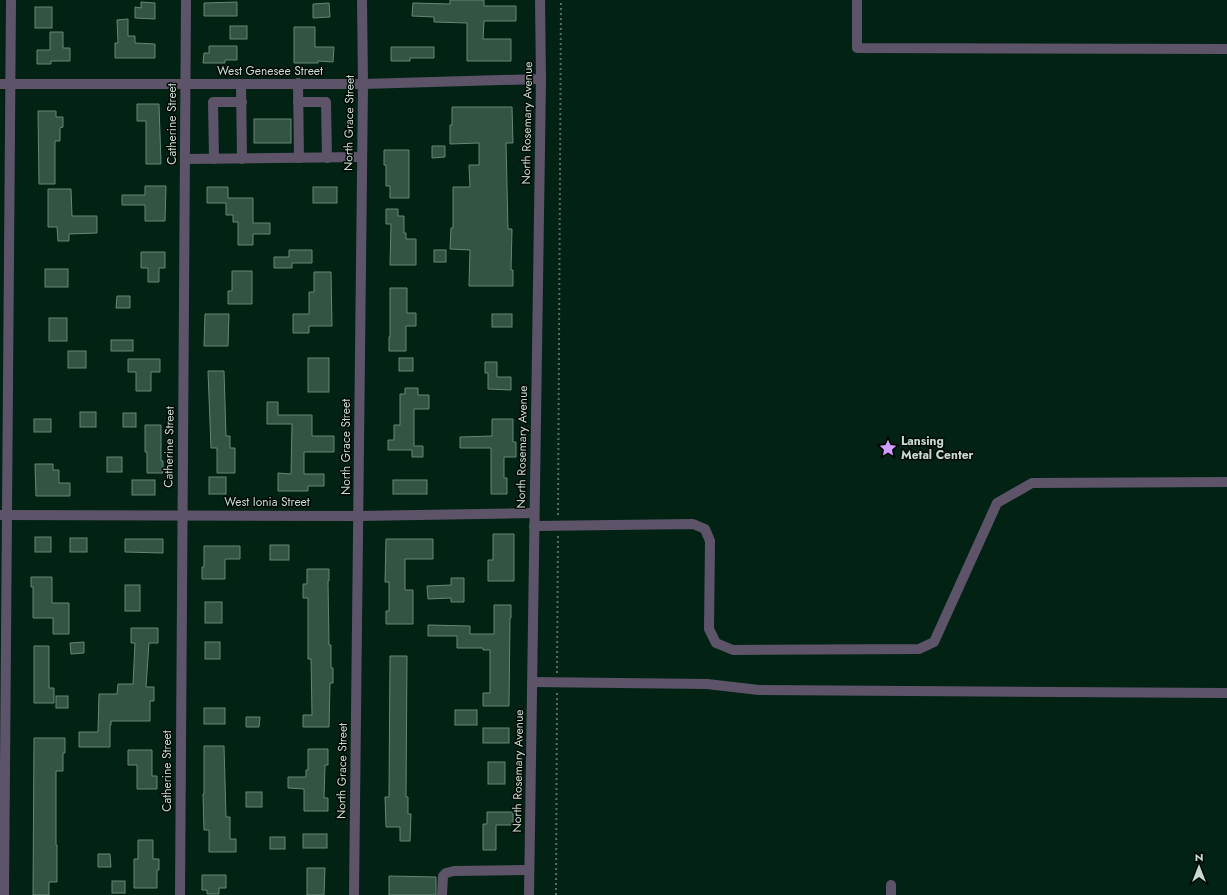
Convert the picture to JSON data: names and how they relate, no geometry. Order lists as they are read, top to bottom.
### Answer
{
  "streets": {
    "street": [
      "West Genesee Street",
      "North Grace Street",
      "North Rosemary Avenue",
      "Catherine Street",
      "West Ionia Street"
    ]
  },
  "crossings": [
    ["West Genesee Street", "North Grace Street"],
    ["West Genesee Street", "North Rosemary Avenue"],
    ["West Genesee Street", "Catherine Street"],
    ["North Grace Street", "West Ionia Street"],
    ["North Rosemary Avenue", "West Ionia Street"],
    ["Catherine Street", "West Ionia Street"]
  ],
  "places": {
    "place": ["Lansing Metal Center"]
  },
  "north": "top"
}
